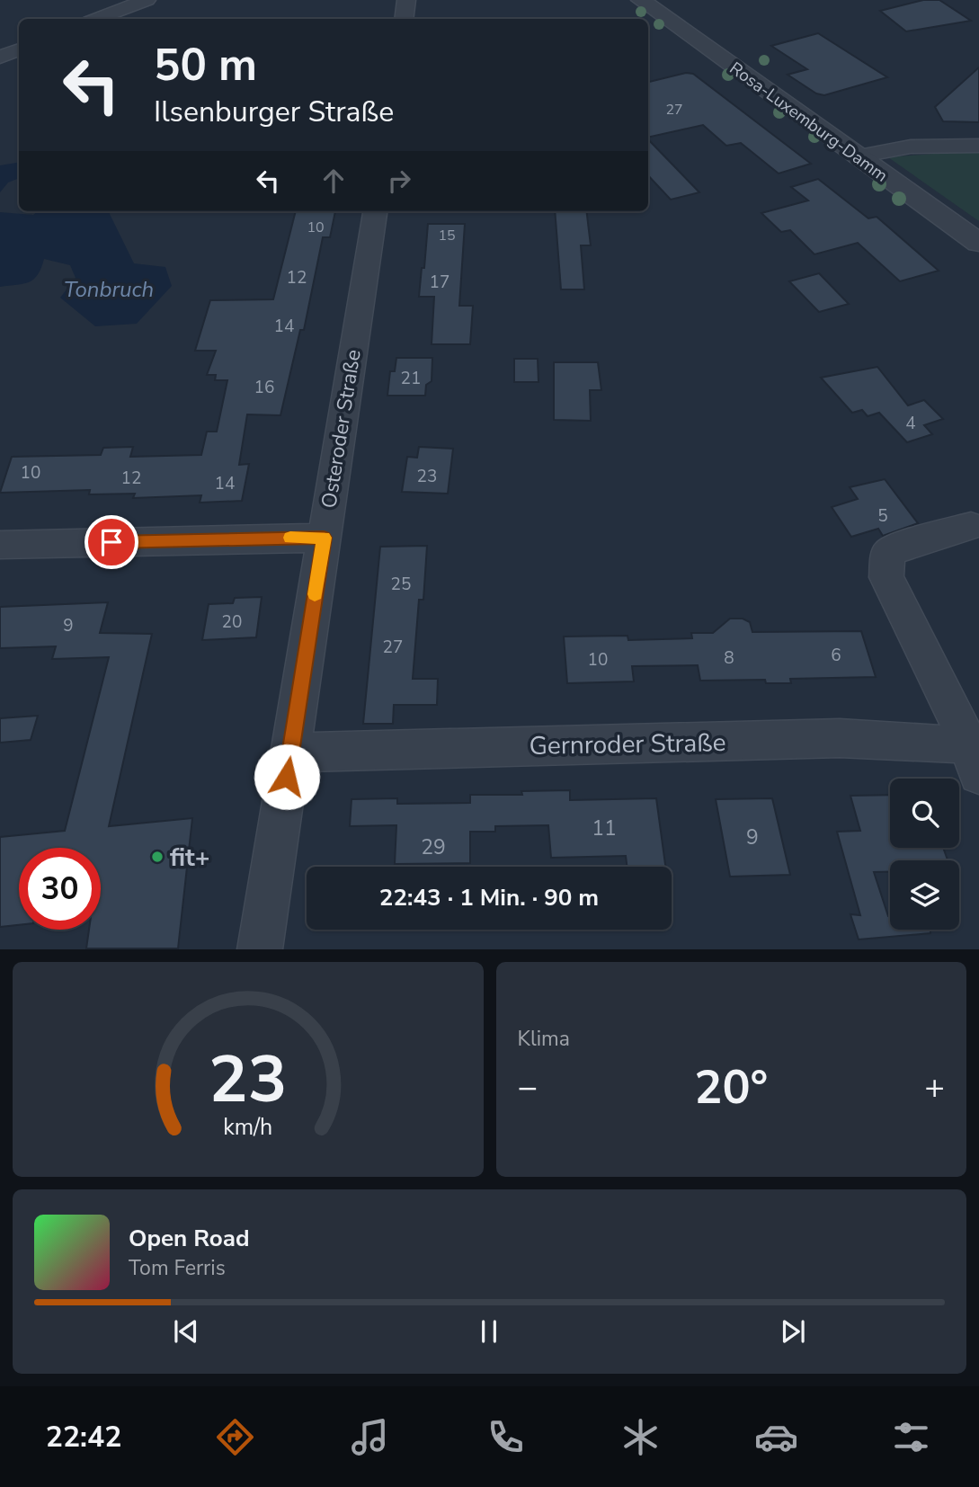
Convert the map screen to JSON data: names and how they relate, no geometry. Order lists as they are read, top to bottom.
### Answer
{
  "streets": {
    "street": ["Rosa-Luxemburg-Damm", "Osteroder Straße", "Gernroder Straße"]
  },
  "crossings": [
    ["Osteroder Straße", "Gernroder Straße"]
  ],
  "water": ["Tonbruch"],
  "places": ["fit+"],
  "house_numbers": [
    "27",
    "10",
    "15",
    "12",
    "17",
    "14",
    "21",
    "16",
    "4",
    "10",
    "23",
    "12",
    "14",
    "5",
    "25",
    "20",
    "9",
    "27",
    "6",
    "8",
    "10",
    "11",
    "9",
    "29"
  ],
  "page": {
    "turn": ["50 m", "Ilsenburger Straße"],
    "limit": "30",
    "trip": "22:43 · 1 Min. · 90 m",
    "tile": "Klima",
    "heat": ["−", "20°", "+"],
    "song": ["Open Road", "Tom Ferris"],
    "tabs": "22:42",
    "gauge": ["23", "km/h"]
  }
}
